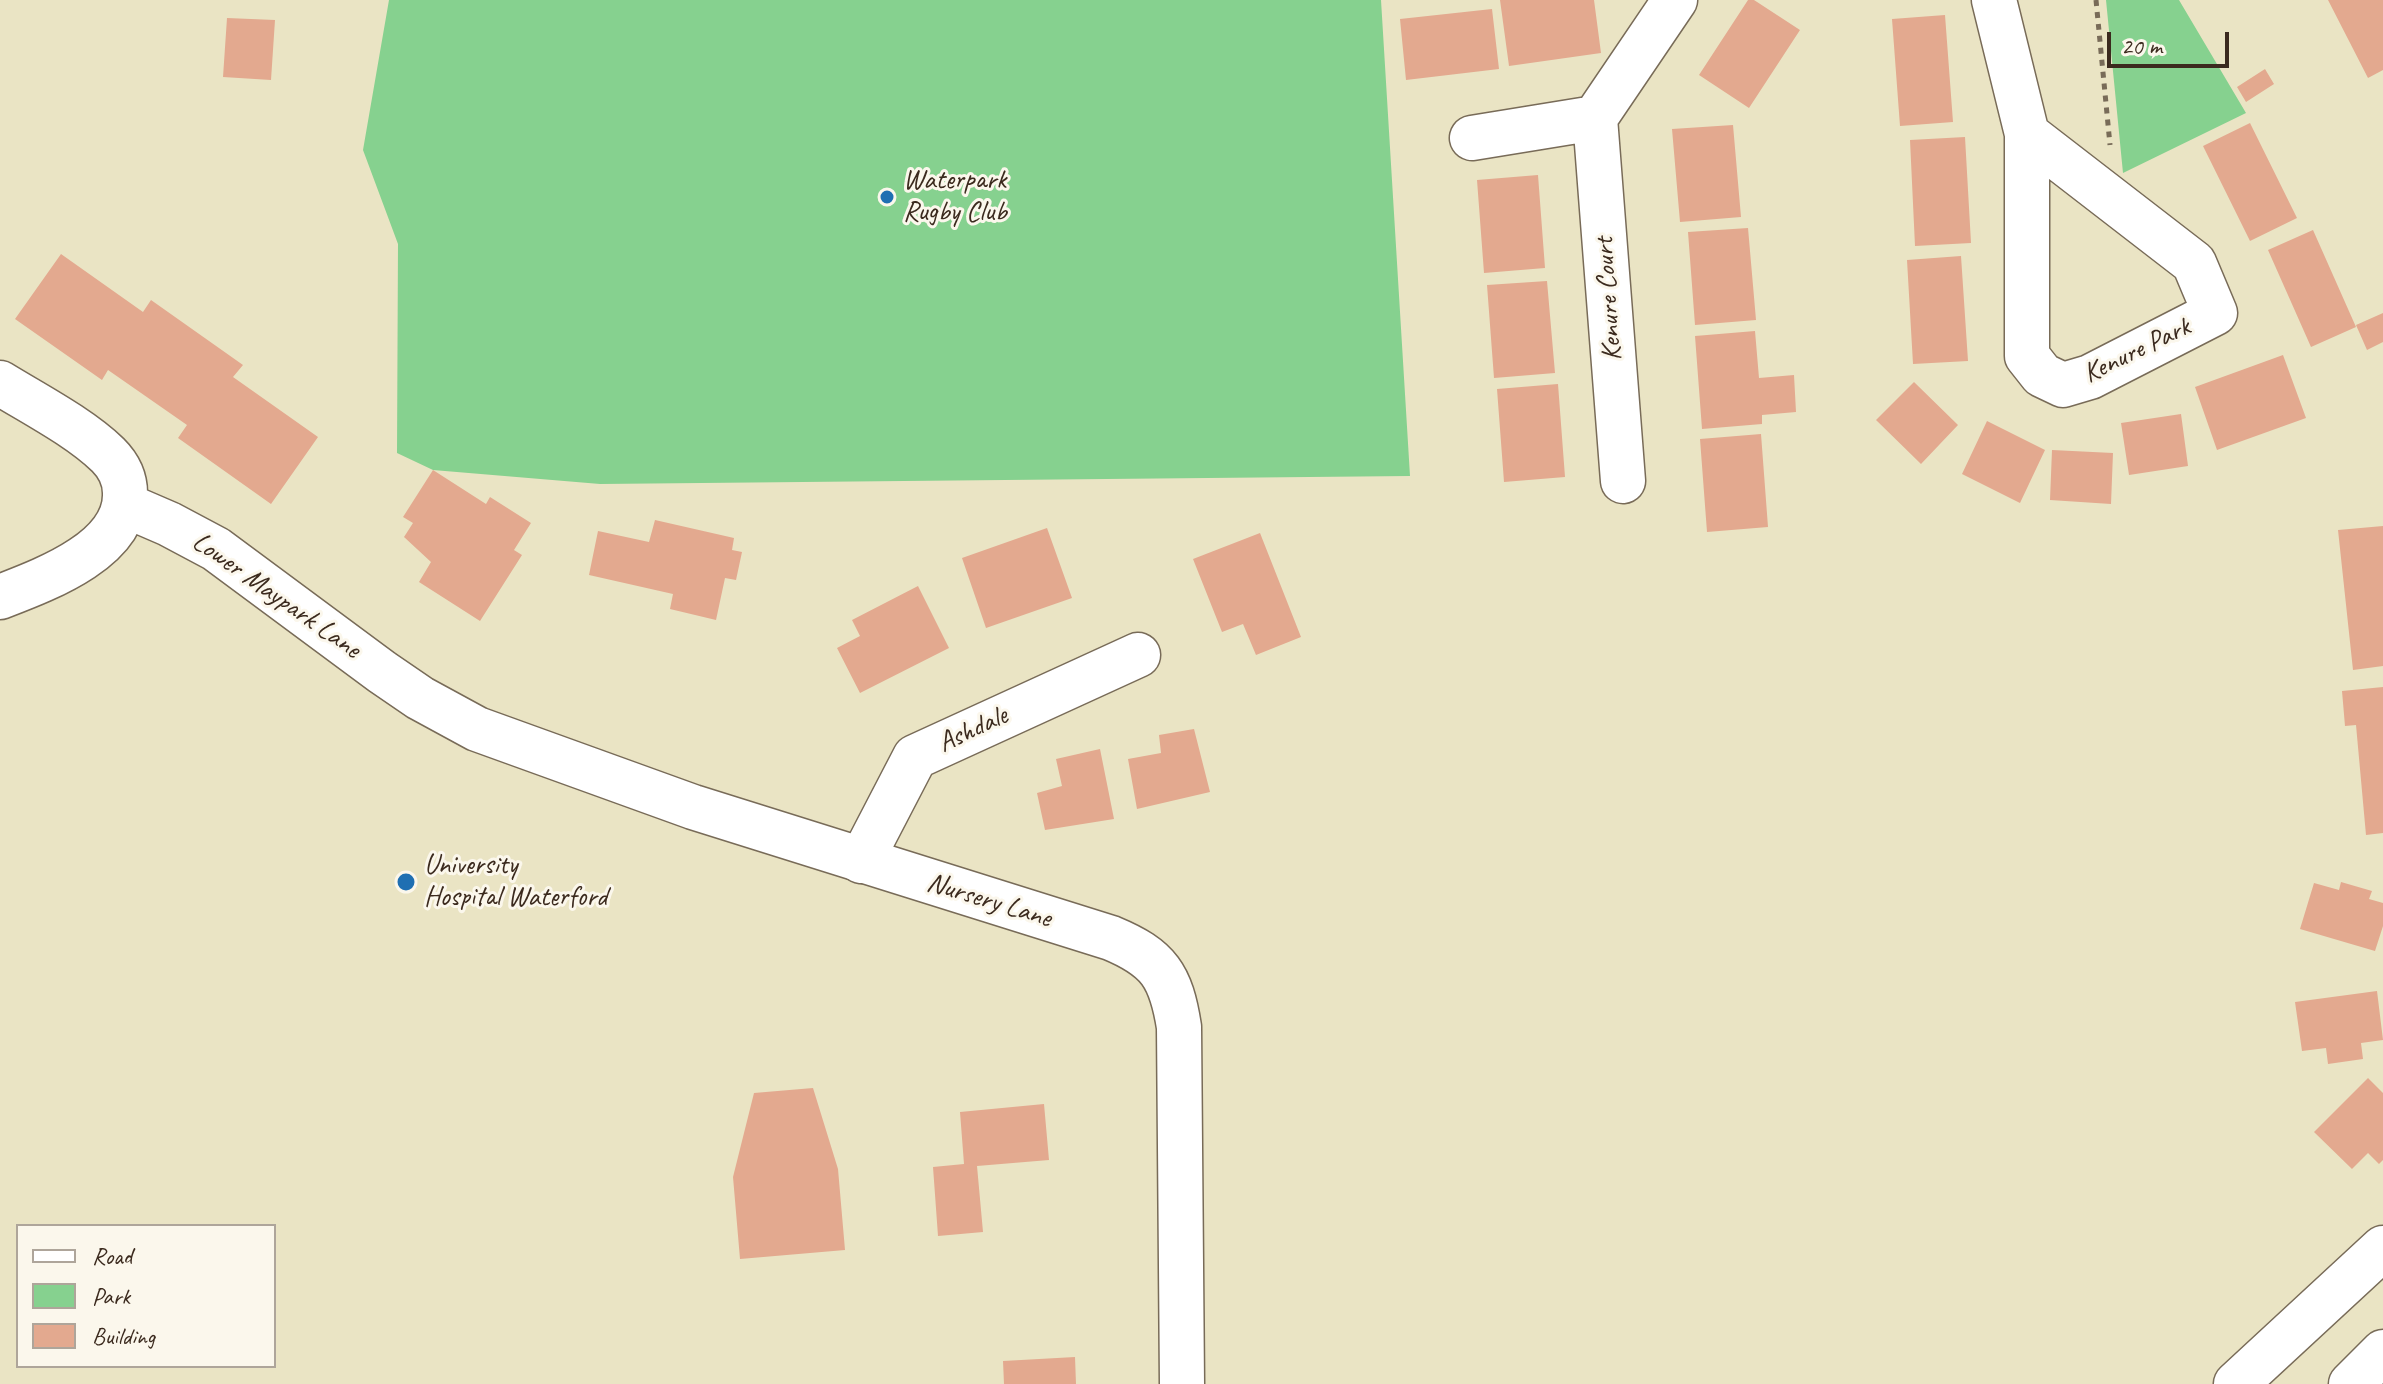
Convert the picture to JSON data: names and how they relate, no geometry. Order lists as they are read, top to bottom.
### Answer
{
  "streets": {
    "street": [
      "Kenure Court",
      "Kenure Park",
      "Lower Maypark Lane",
      "Ashdale",
      "Nursery Lane"
    ]
  },
  "crossings": [
    ["Lower Maypark Lane", "Nursery Lane"],
    ["Ashdale", "Nursery Lane"]
  ],
  "places": ["Waterpark Rugby Club", "University Hospital Waterford"],
  "legend": ["Road", "Park", "Building"],
  "scale_bar": "20 m"
}
